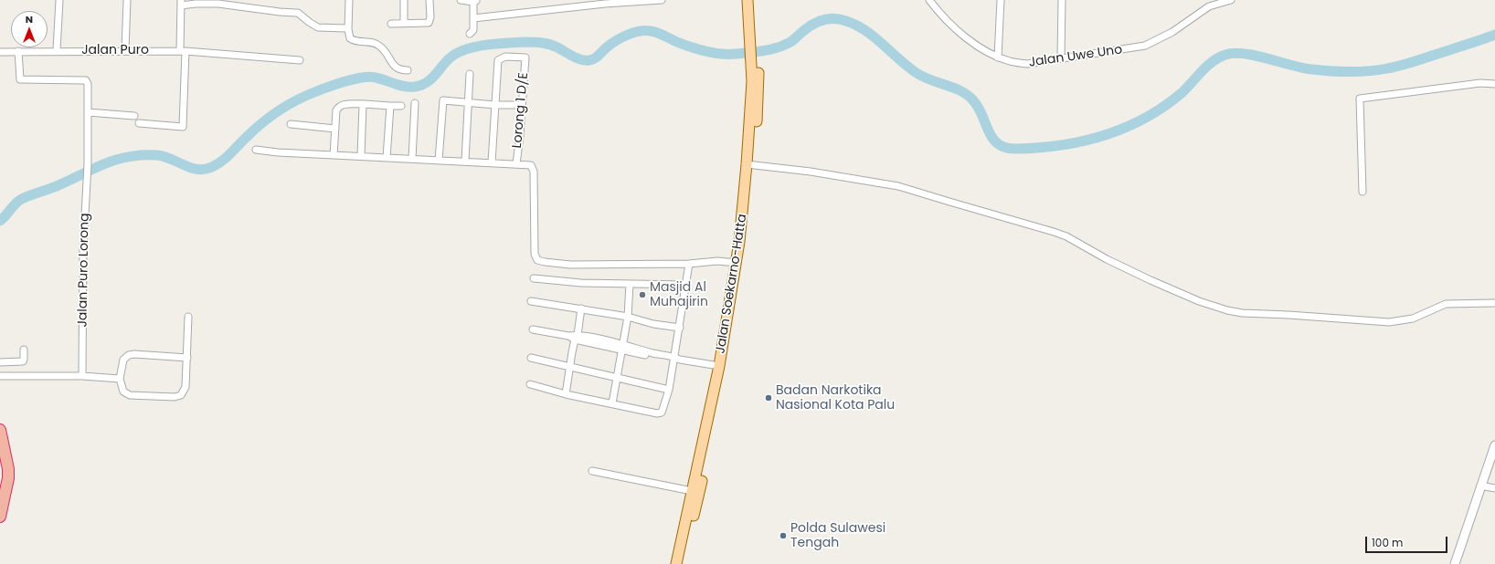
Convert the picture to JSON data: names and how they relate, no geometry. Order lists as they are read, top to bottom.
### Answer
{
  "streets": {
    "main road": ["Jalan Soekarno-Hatta"],
    "street": [
      "Jalan Puro",
      "Jalan Uwe Uno",
      "Lorong 1 D/E",
      "Jalan Puro Lorong"
    ]
  },
  "crossings": [
    ["Jalan Puro", "Jalan Puro Lorong"]
  ],
  "places": ["Masjid Al Muhajirin", "Badan Narkotika Nasional Kota Palu", "Polda Sulawesi Tengah"],
  "scale_bar": "100 m",
  "north": "top"
}
